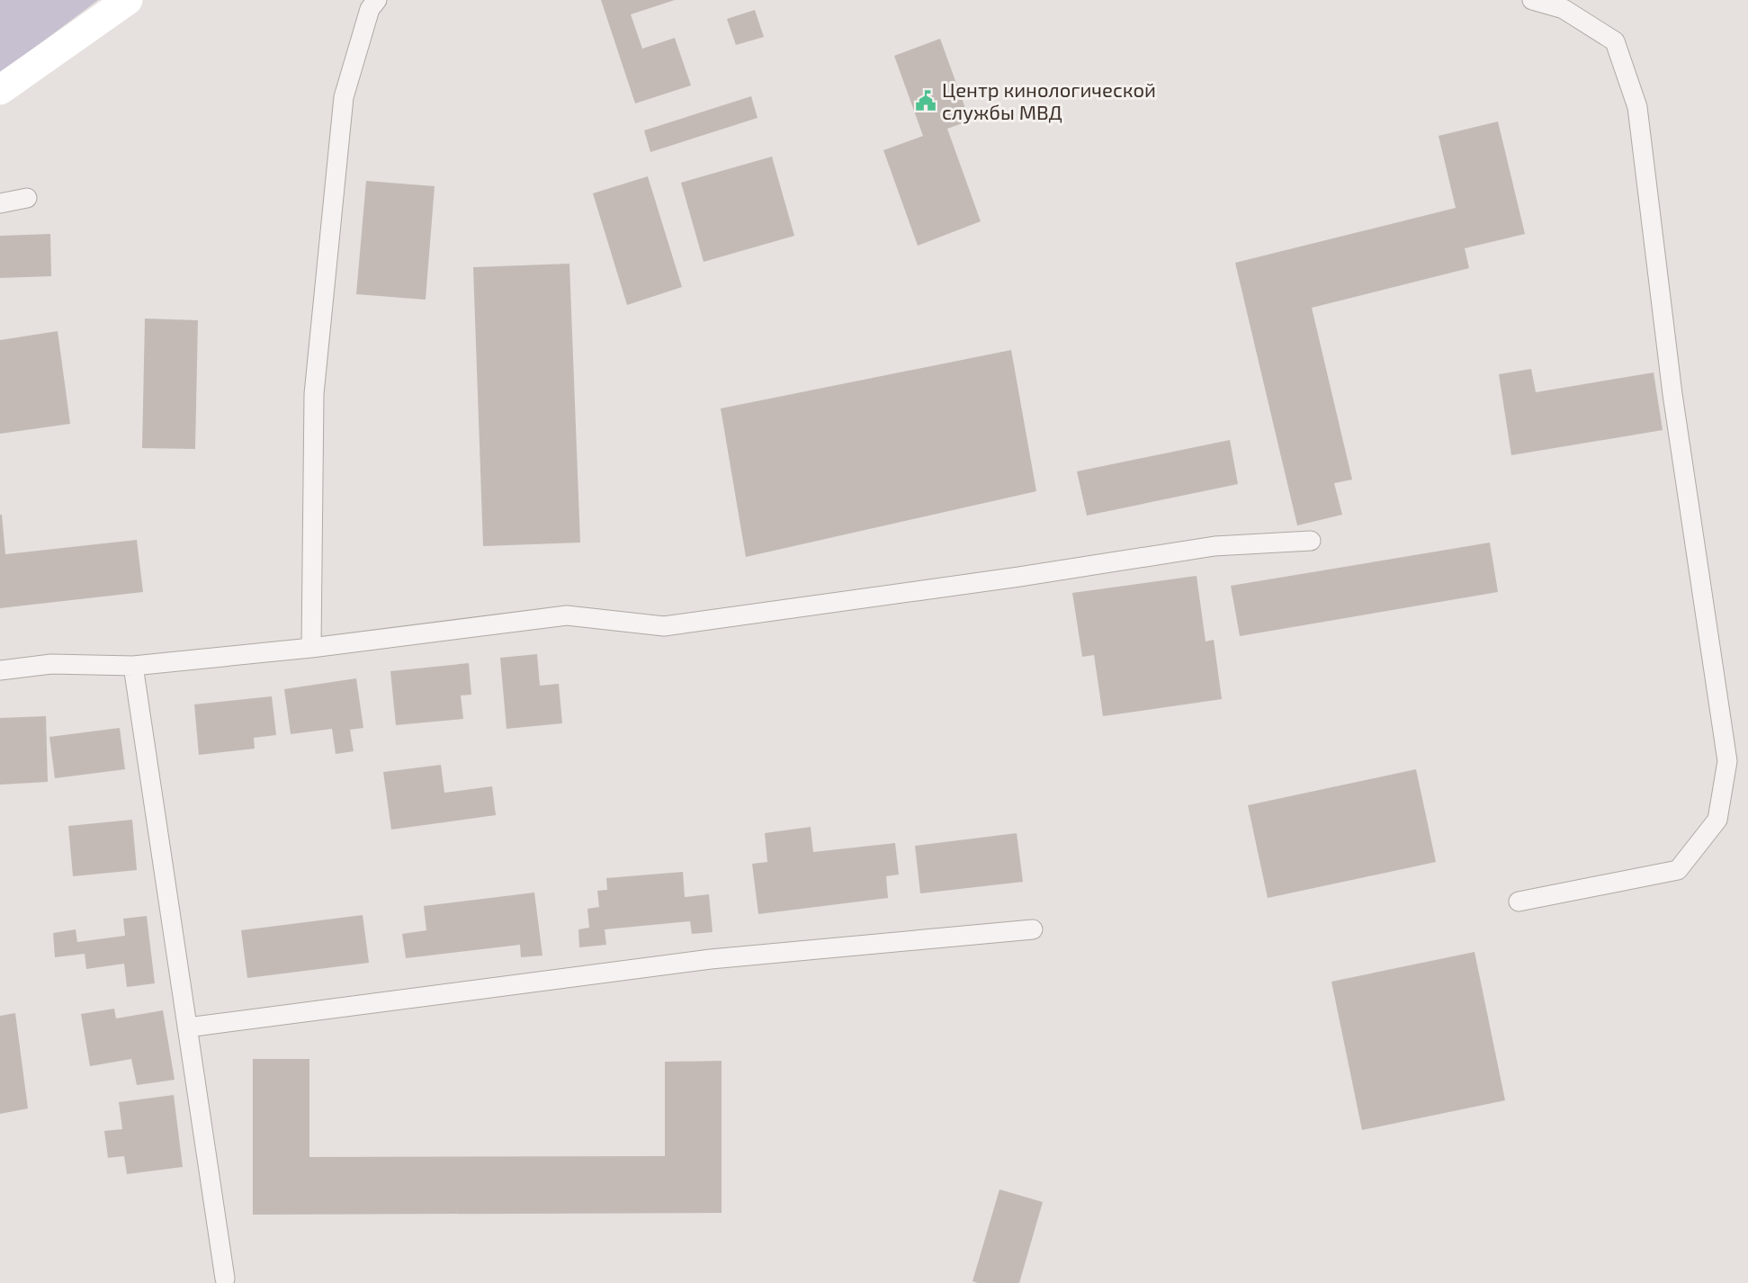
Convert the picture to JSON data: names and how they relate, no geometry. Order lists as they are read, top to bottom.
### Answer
{
  "places": {
    "public building": ["Центр кинологической службы МВД"]
  }
}
